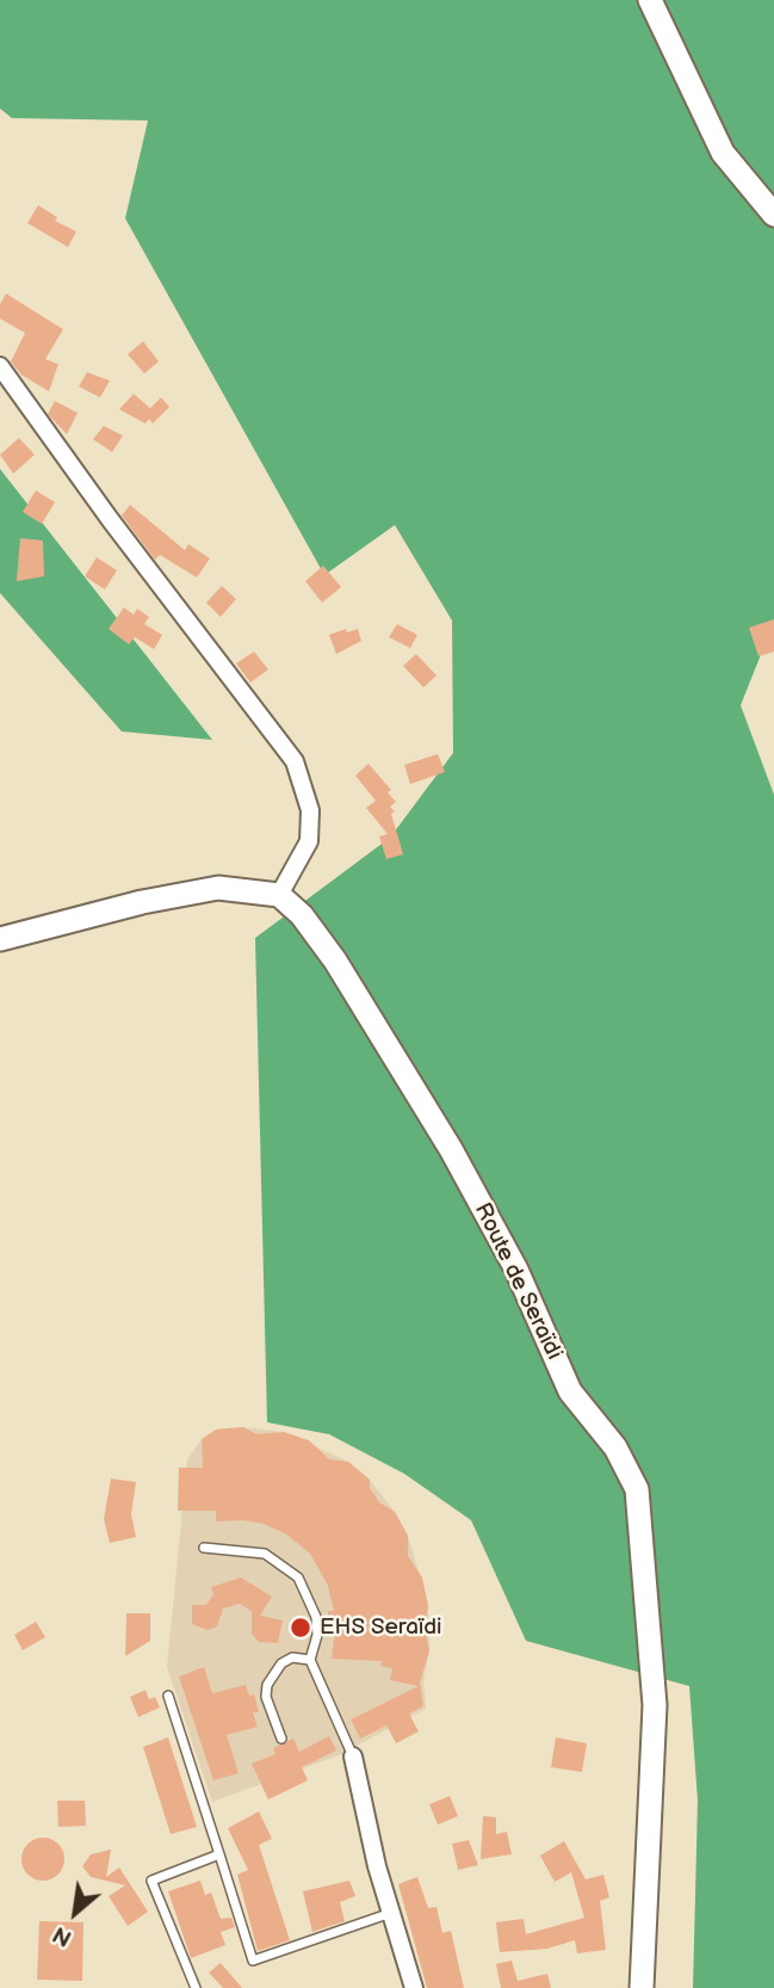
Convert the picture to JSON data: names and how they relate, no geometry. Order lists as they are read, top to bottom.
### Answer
{
  "streets": {
    "main road": ["Route de Seraïdi"]
  },
  "places": ["EHS Seraïdi"],
  "north": "bottom left"
}
